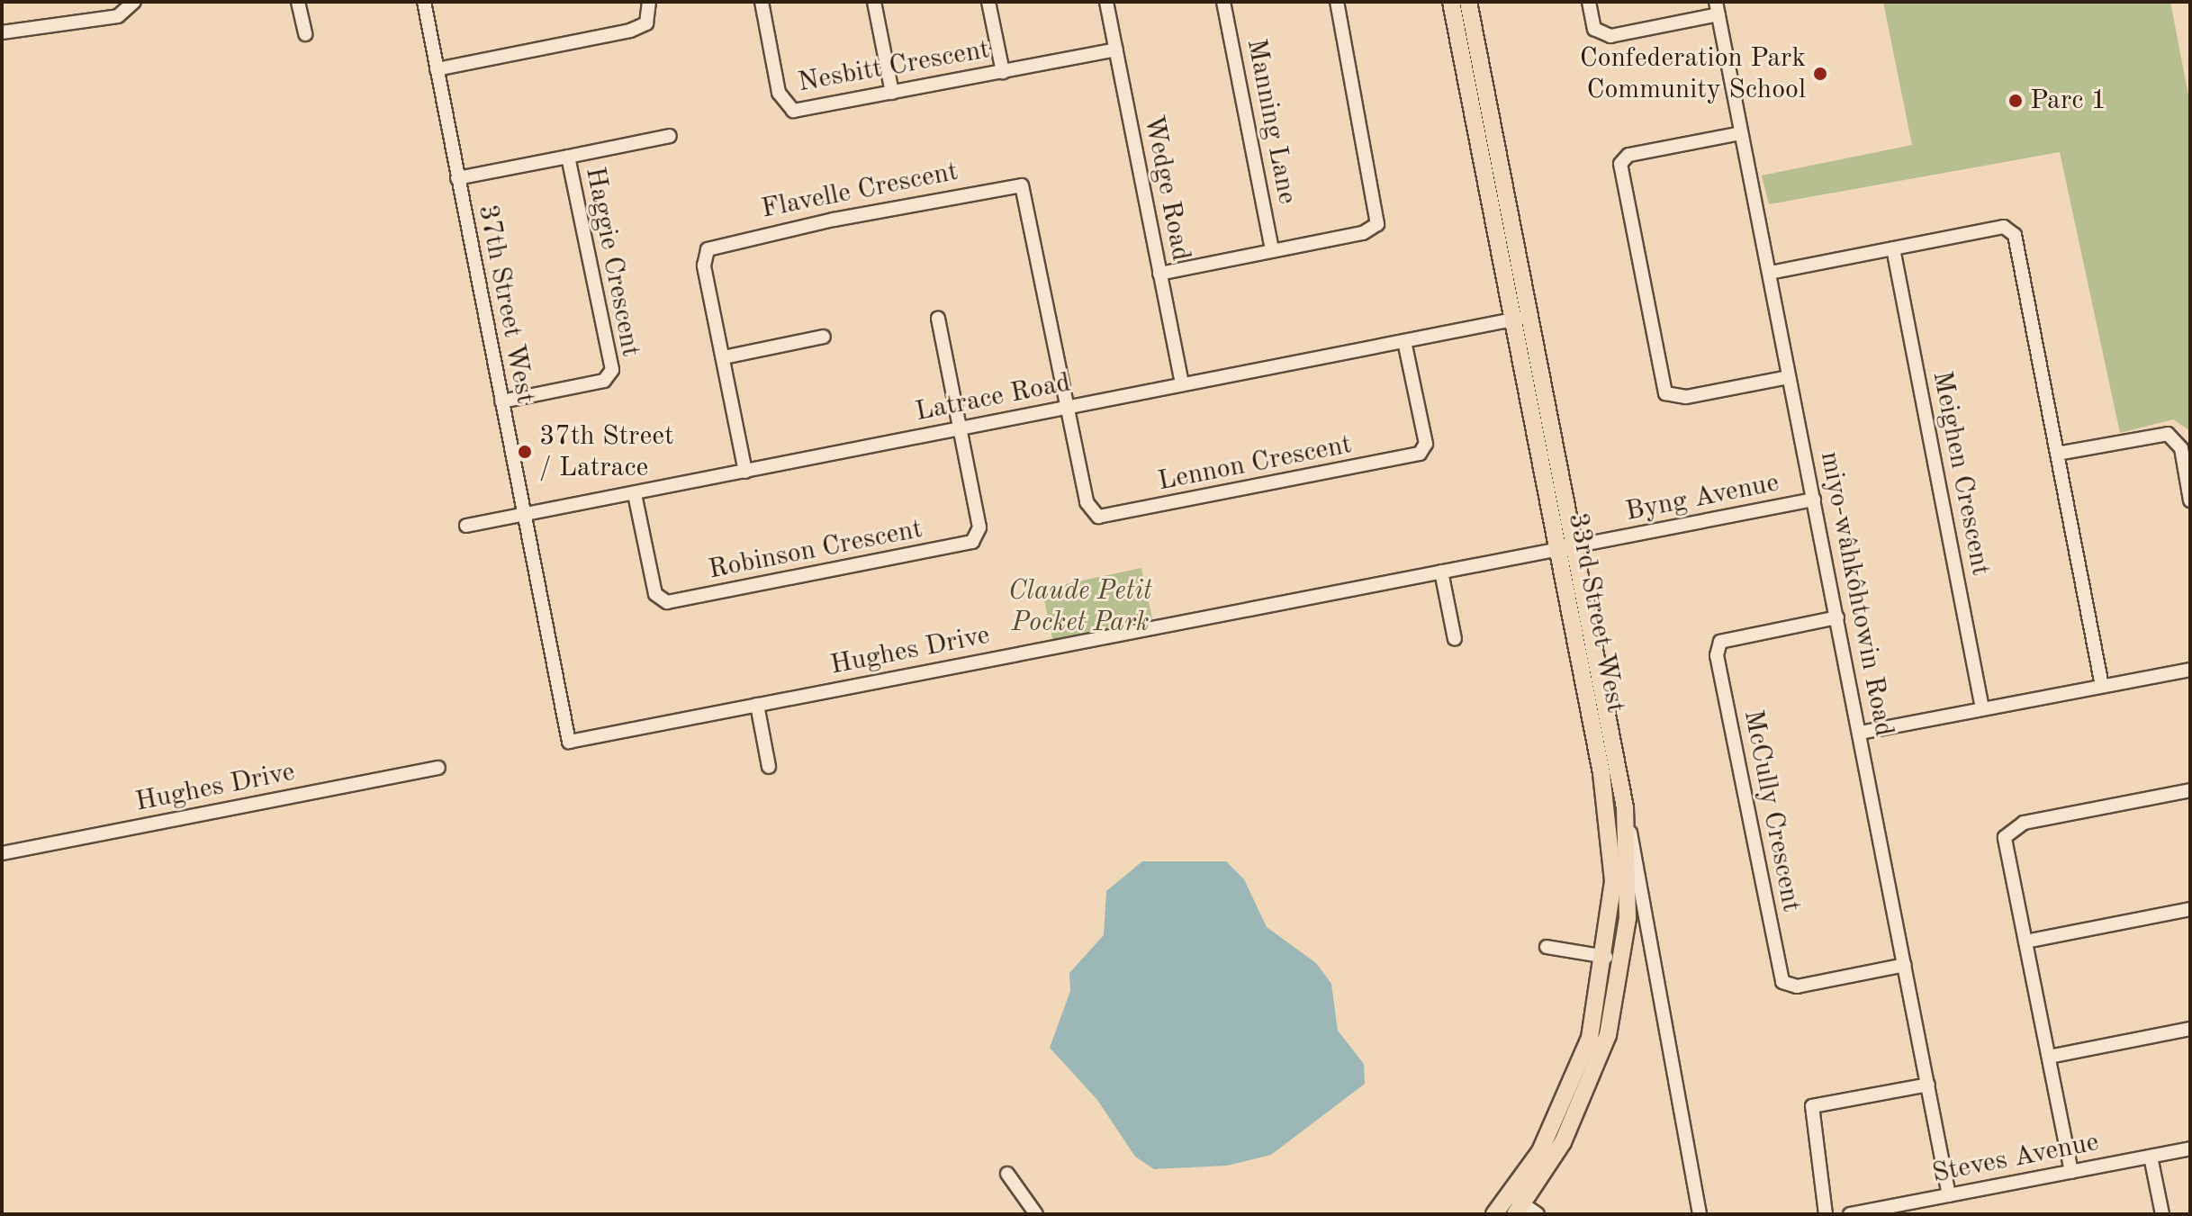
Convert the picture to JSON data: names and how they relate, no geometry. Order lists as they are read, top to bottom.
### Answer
{
  "streets": {
    "main road": ["33rd Street West"],
    "street": [
      "Nesbitt Crescent",
      "Manning Lane",
      "Wedge Road",
      "Flavelle Crescent",
      "Haggie Crescent",
      "37th Street West",
      "Latrace Road",
      "Lennon Crescent",
      "Meighen Crescent",
      "Byng Avenue",
      "Robinson Crescent",
      "miyo-wâhkôhtowin Road",
      "Hughes Drive",
      "McCully Crescent",
      "Steves Avenue"
    ]
  },
  "crossings": [
    ["Nesbitt Crescent", "Wedge Road"],
    ["Wedge Road", "Latrace Road"],
    ["Flavelle Crescent", "Latrace Road"],
    ["Flavelle Crescent", "Lennon Crescent"],
    ["Haggie Crescent", "37th Street West"],
    ["37th Street West", "Latrace Road"],
    ["37th Street West", "Hughes Drive"],
    ["Latrace Road", "Lennon Crescent"],
    ["Latrace Road", "Robinson Crescent"],
    ["Latrace Road", "33rd Street West"],
    ["Byng Avenue", "miyo-wâhkôhtowin Road"],
    ["Byng Avenue", "33rd Street West"],
    ["Byng Avenue", "Hughes Drive"],
    ["miyo-wâhkôhtowin Road", "McCully Crescent"],
    ["miyo-wâhkôhtowin Road", "Steves Avenue"],
    ["33rd Street West", "Hughes Drive"]
  ],
  "parks": ["Claude Petit Pocket Park"],
  "places": ["Confederation Park Community School", "Parc 1", "37th Street / Latrace"]
}
